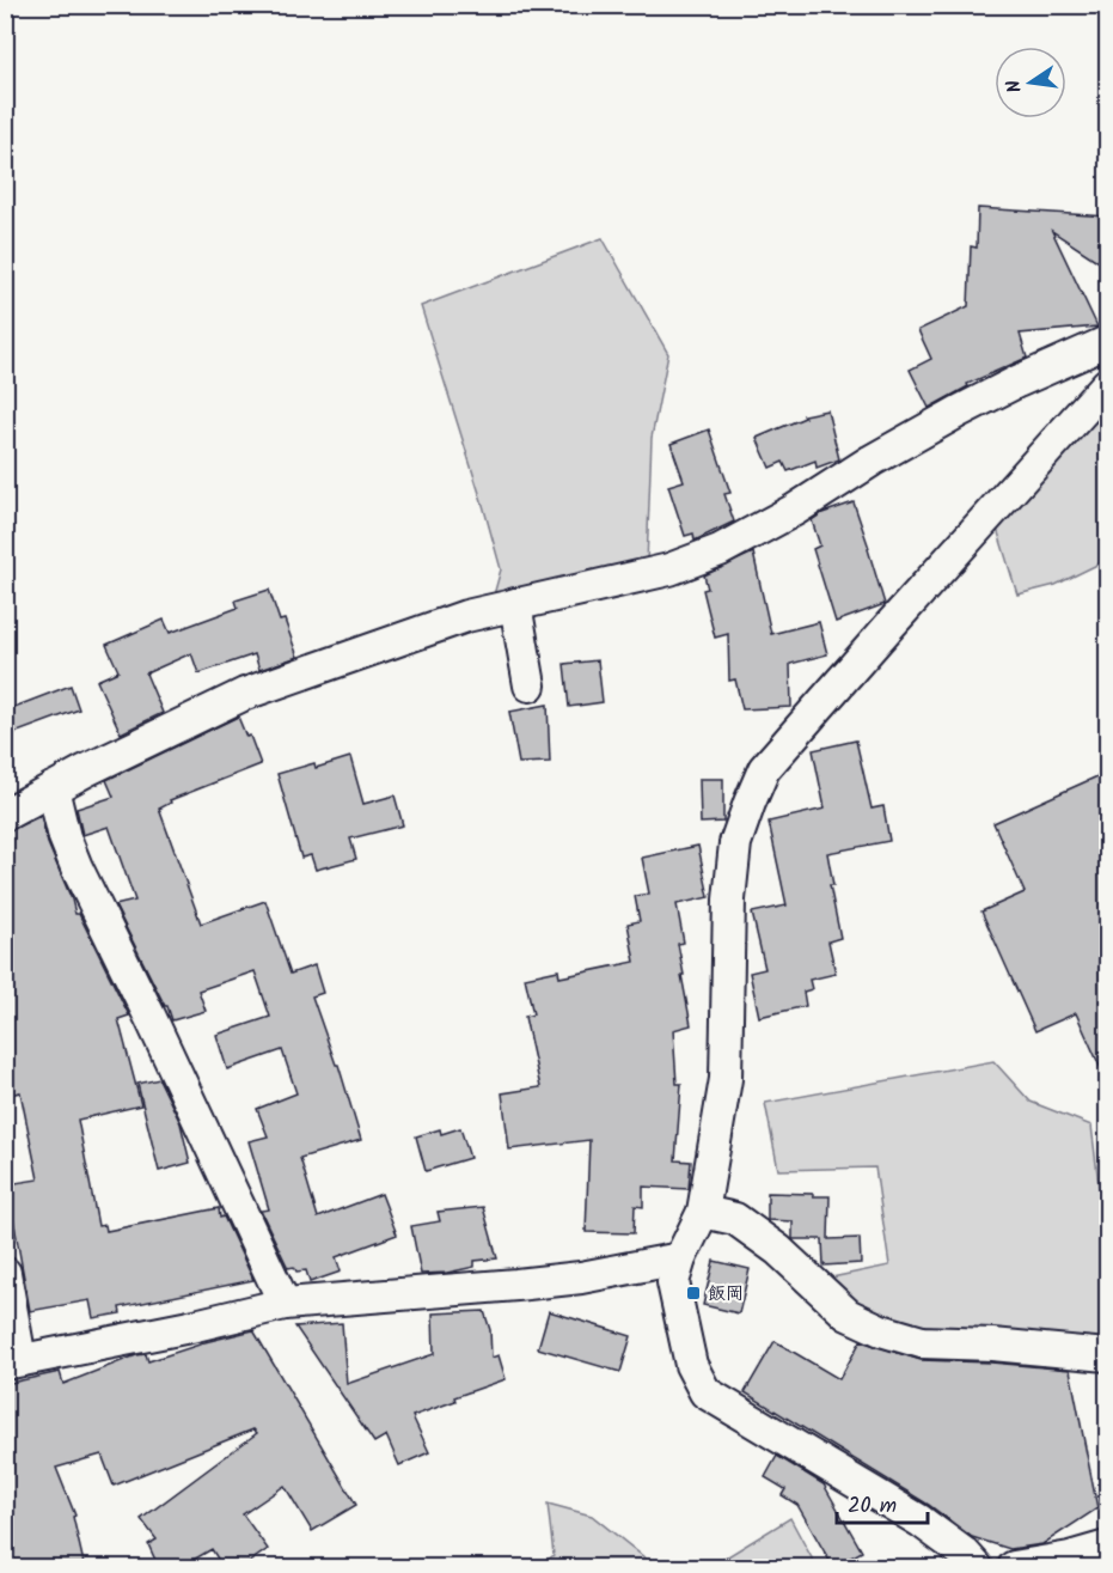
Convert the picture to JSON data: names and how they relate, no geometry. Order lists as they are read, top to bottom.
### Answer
{
  "places": {
    "transit": ["飯岡"]
  },
  "scale_bar": "20 m",
  "north": "left"
}
